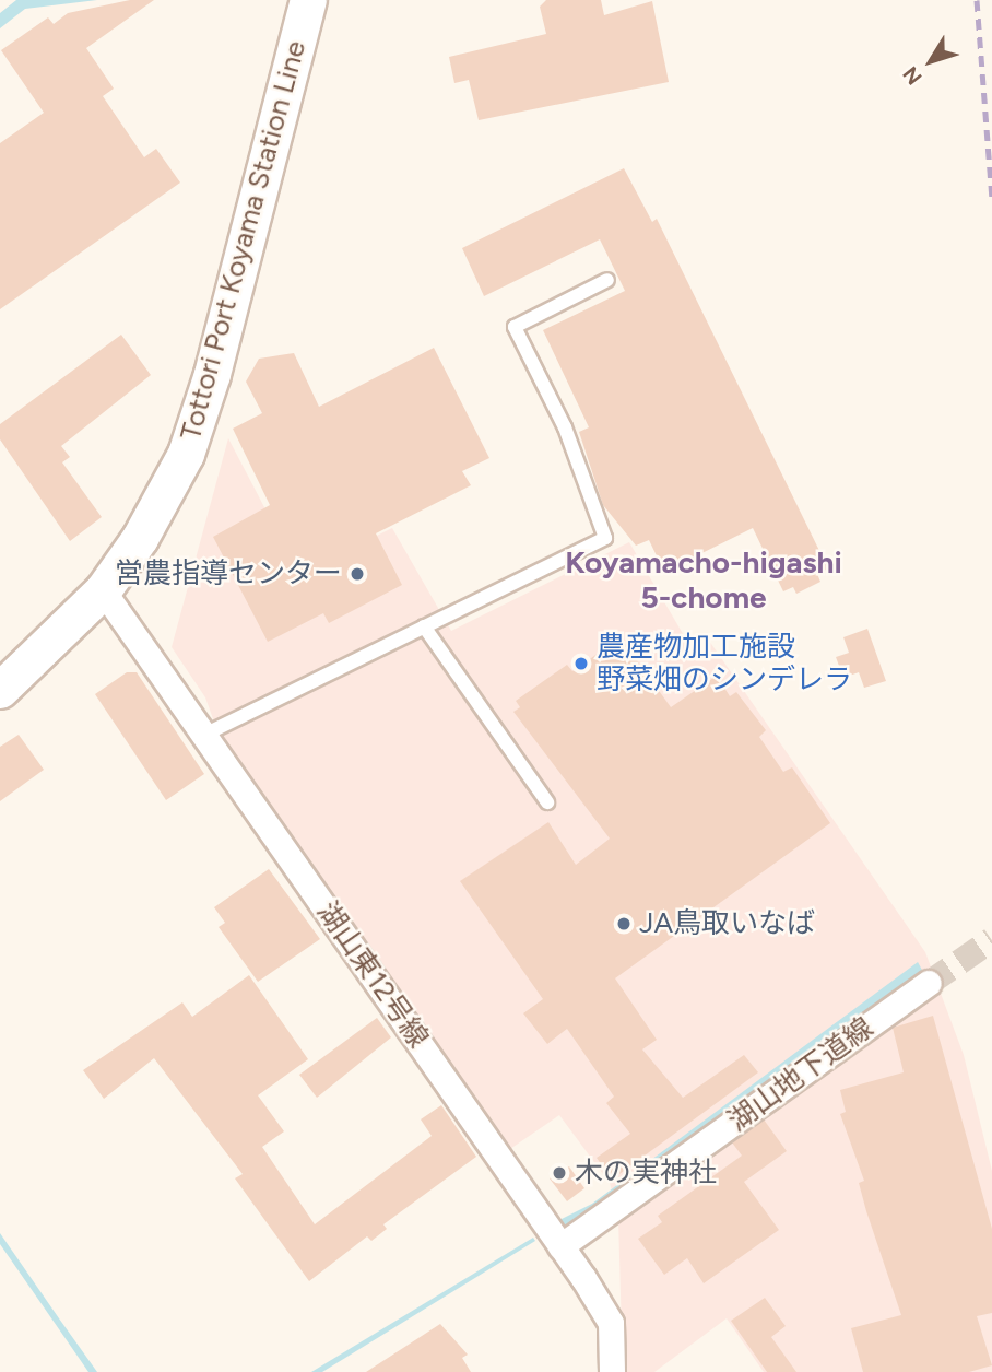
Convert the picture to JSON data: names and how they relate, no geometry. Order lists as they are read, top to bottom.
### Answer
{
  "streets": {
    "main road": ["Tottori Port Koyama Station Line"],
    "street": ["湖山東12号線", "湖山地下道線"]
  },
  "crossings": [
    ["Tottori Port Koyama Station Line", "湖山東12号線"],
    ["湖山東12号線", "湖山地下道線"]
  ],
  "districts": ["Koyamacho-higashi 5-chome"],
  "places": [
    "営農指導センター",
    "農産物加工施設 野菜畑のシンデレラ",
    "JA鳥取いなば",
    "木の実神社"
  ],
  "north": "bottom left"
}
